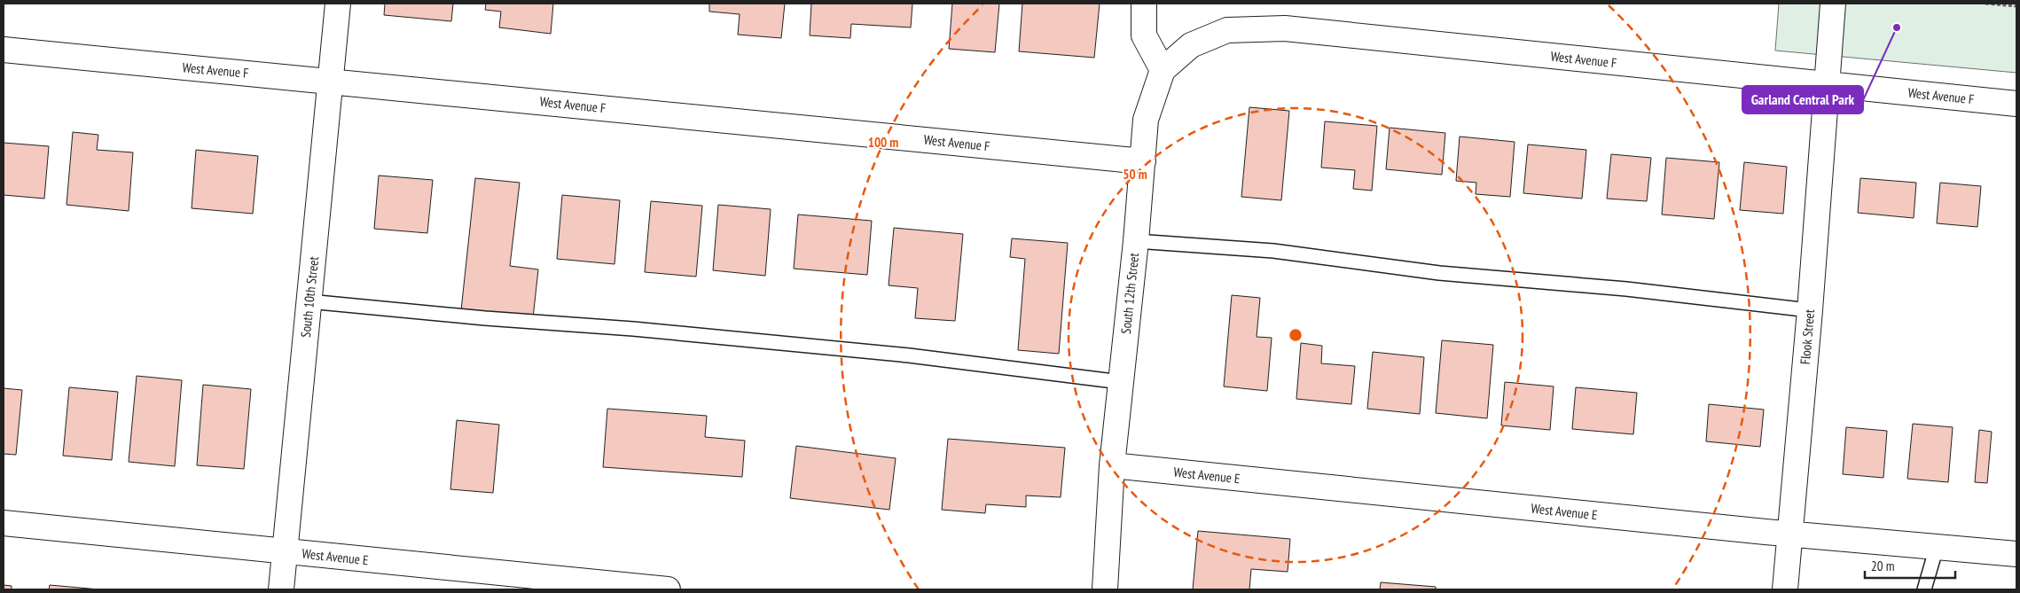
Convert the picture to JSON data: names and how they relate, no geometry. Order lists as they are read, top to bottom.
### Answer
{
  "streets": {
    "street": [
      "West Avenue F",
      "South 12th Street",
      "South 10th Street",
      "Flook Street",
      "West Avenue E"
    ]
  },
  "crossings": [
    ["West Avenue F", "South 12th Street"],
    ["West Avenue F", "South 10th Street"],
    ["West Avenue F", "Flook Street"],
    ["South 12th Street", "West Avenue E"],
    ["South 10th Street", "West Avenue E"],
    ["Flook Street", "West Avenue E"]
  ],
  "places": ["Garland Central Park"],
  "scale_bar": "20 m",
  "rings": ["100 m", "50 m"]
}
